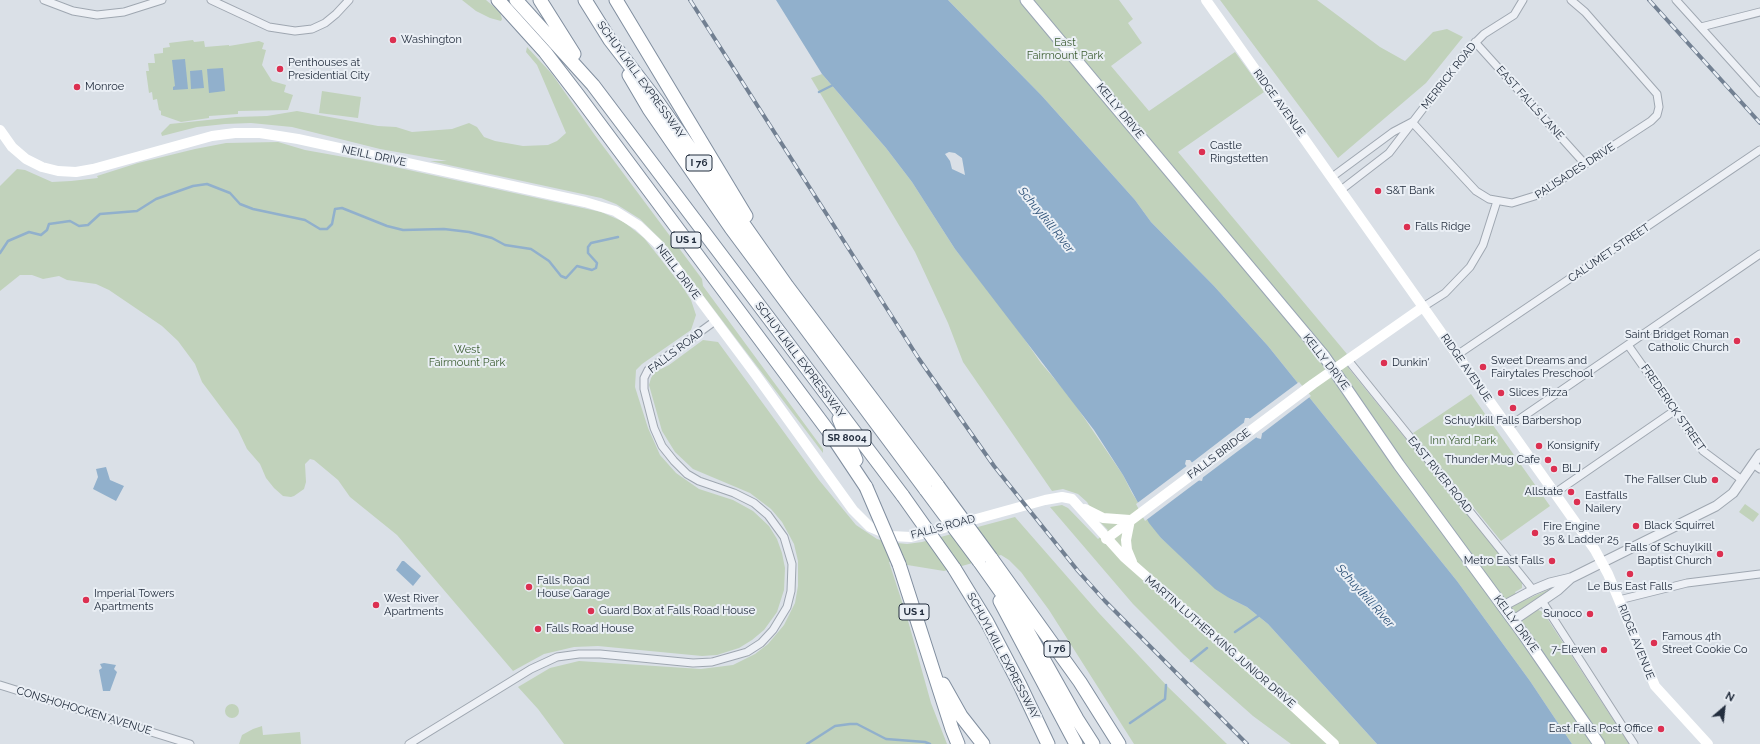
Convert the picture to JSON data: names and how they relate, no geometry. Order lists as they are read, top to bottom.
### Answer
{
  "streets": {
    "highway": [
      "SCHUYLKILL EXPRESSWAY",
      "I 76",
      "US 1",
      "SR 8004"
    ],
    "main road": [
      "RIDGE AVENUE",
      "KELLY DRIVE",
      "NEILL DRIVE",
      "FALLS ROAD",
      "FALLS BRIDGE",
      "MARTIN LUTHER KING JUNIOR DRIVE"
    ],
    "street": [
      "MERRICK ROAD",
      "EAST FALLS LANE",
      "PALISADES DRIVE",
      "CALUMET STREET",
      "FREDERICK STREET",
      "EAST RIVER ROAD",
      "CONSHOHOCKEN AVENUE"
    ]
  },
  "crossings": [
    ["MERRICK ROAD", "RIDGE AVENUE"],
    ["MERRICK ROAD", "EAST FALLS LANE"],
    ["MERRICK ROAD", "PALISADES DRIVE"],
    ["SCHUYLKILL EXPRESSWAY", "SR 8004"],
    ["RIDGE AVENUE", "CALUMET STREET"],
    ["EAST FALLS LANE", "PALISADES DRIVE"],
    ["KELLY DRIVE", "FALLS BRIDGE"],
    ["NEILL DRIVE", "FALLS ROAD"],
    ["US 1", "SR 8004"],
    ["FALLS ROAD", "FALLS BRIDGE"],
    ["FALLS ROAD", "MARTIN LUTHER KING JUNIOR DRIVE"],
    ["FALLS BRIDGE", "MARTIN LUTHER KING JUNIOR DRIVE"]
  ],
  "water": ["Schuylkill River"],
  "parks": ["East Fairmount Park", "West Fairmount Park", "Inn Yard Park"],
  "places": [
    "Washington",
    "Penthouses at Presidential City",
    "Monroe",
    "Castle Ringstetten",
    "S&T Bank",
    "Falls Ridge",
    "Saint Bridget Roman Catholic Church",
    "Dunkin'",
    "Sweet Dreams and Fairytales Preschool",
    "Slices Pizza",
    "Schuylkill Falls Barbershop",
    "Konsignify",
    "Thunder Mug Cafe",
    "BLJ",
    "The Fallser Club",
    "Allstate",
    "Eastfalls Nailery",
    "Black Squirrel",
    "Fire Engine 35 & Ladder 25",
    "Falls of Schuylkill Baptist Church",
    "Metro East Falls",
    "Le Bus East Falls",
    "Falls Road House Garage",
    "Imperial Towers Apartments",
    "West River Apartments",
    "Guard Box at Falls Road House",
    "Sunoco",
    "Falls Road House",
    "Famous 4th Street Cookie Co",
    "7-Eleven",
    "East Falls Post Office"
  ],
  "north": "top right"
}
